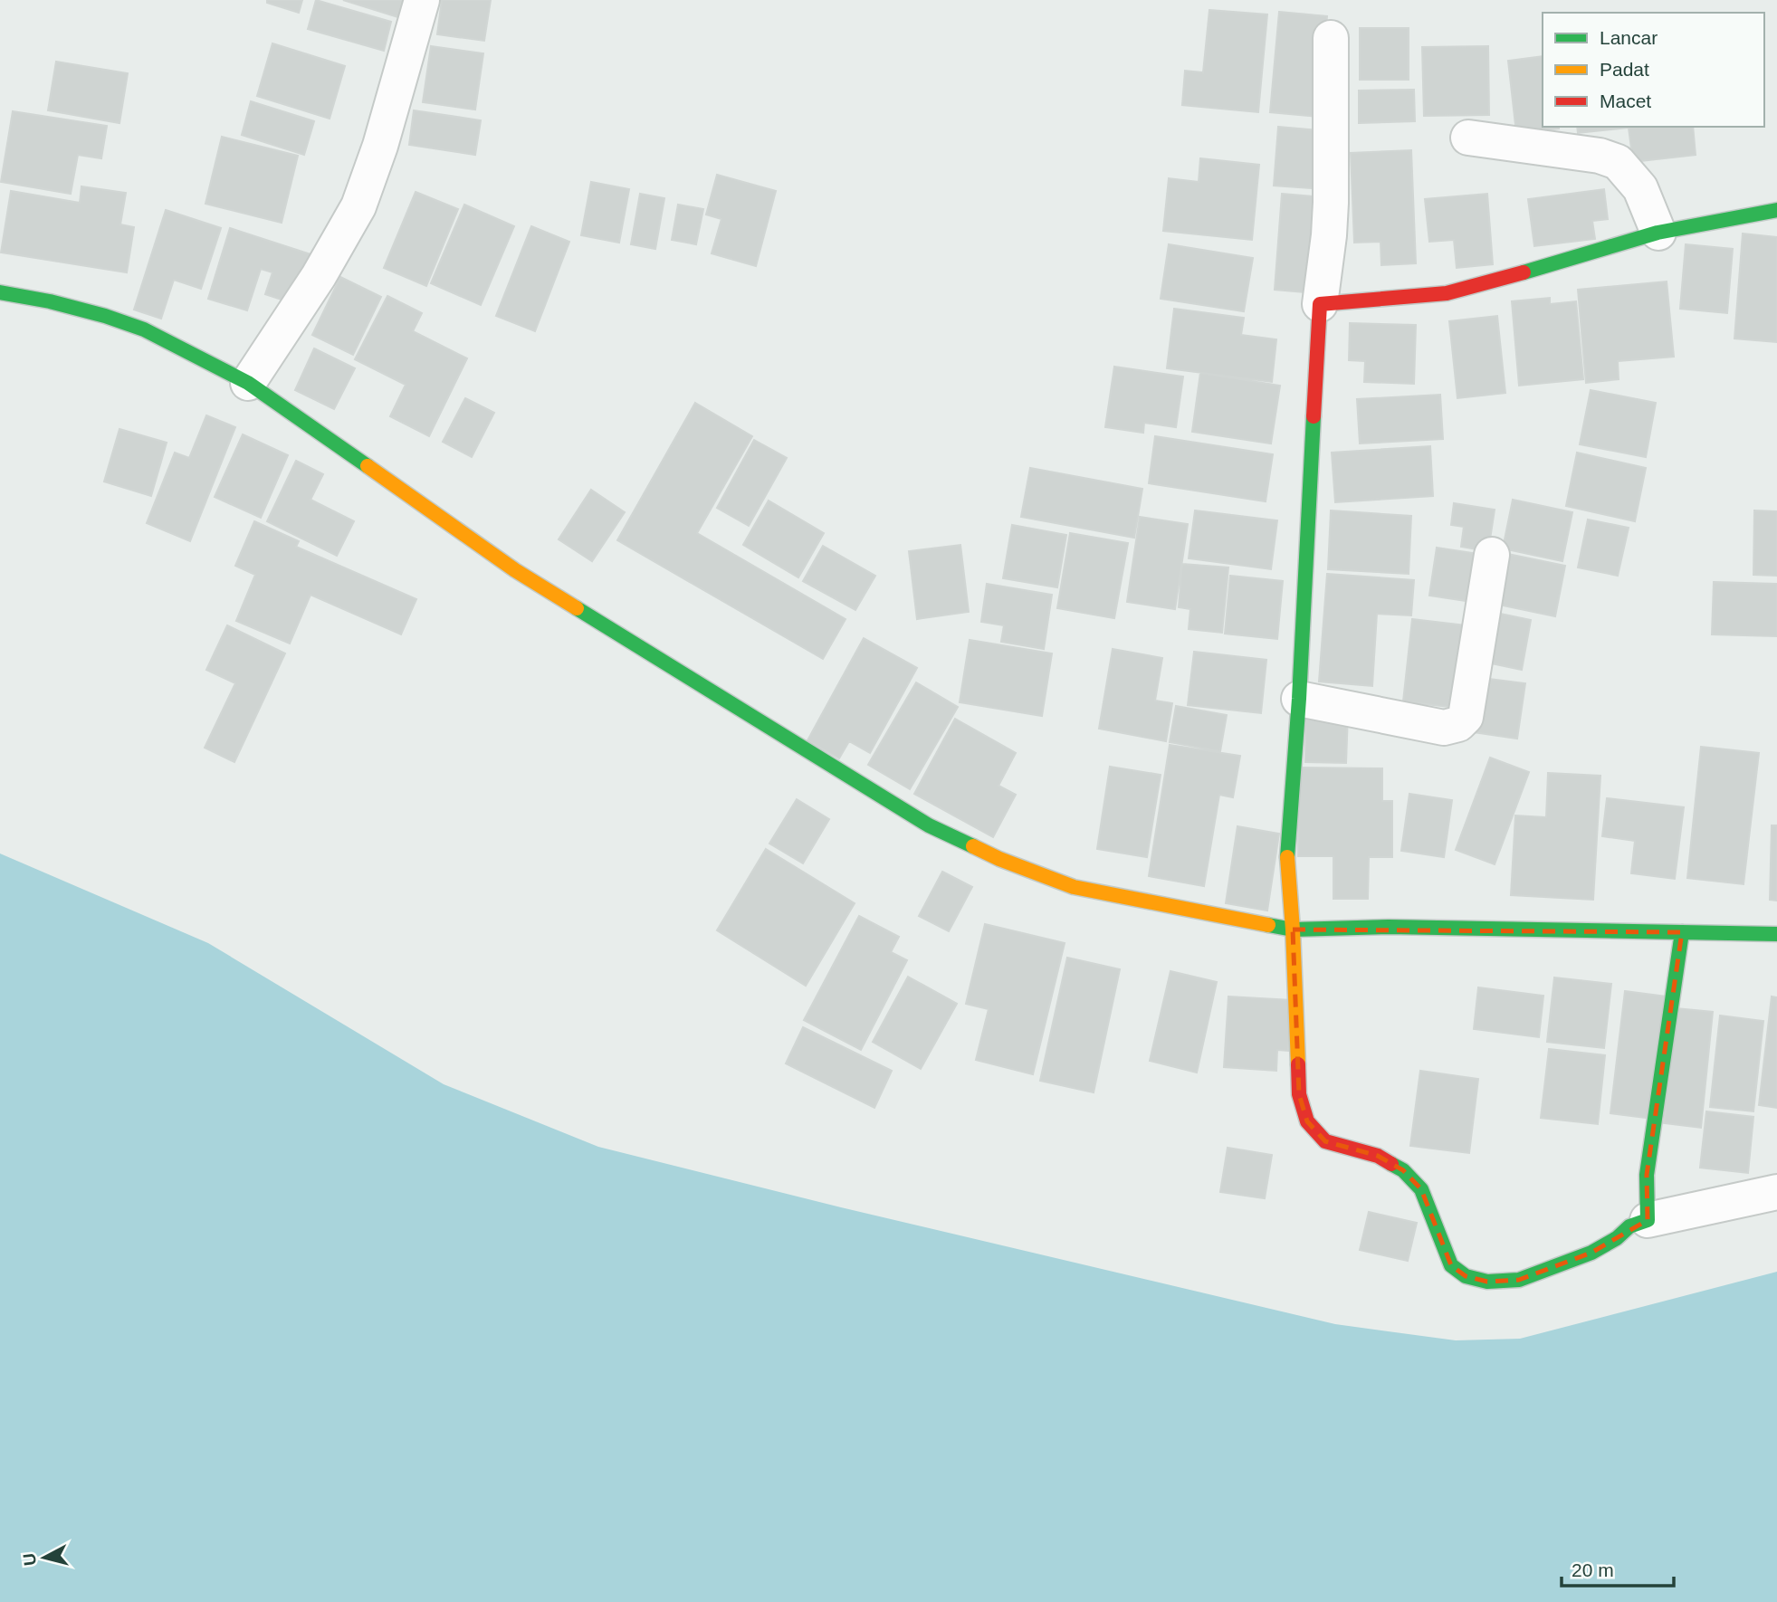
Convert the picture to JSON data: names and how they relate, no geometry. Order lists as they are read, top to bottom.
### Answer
{
  "legend": ["Lancar", "Padat", "Macet"],
  "scale_bar": "20 m",
  "north": "left"
}
